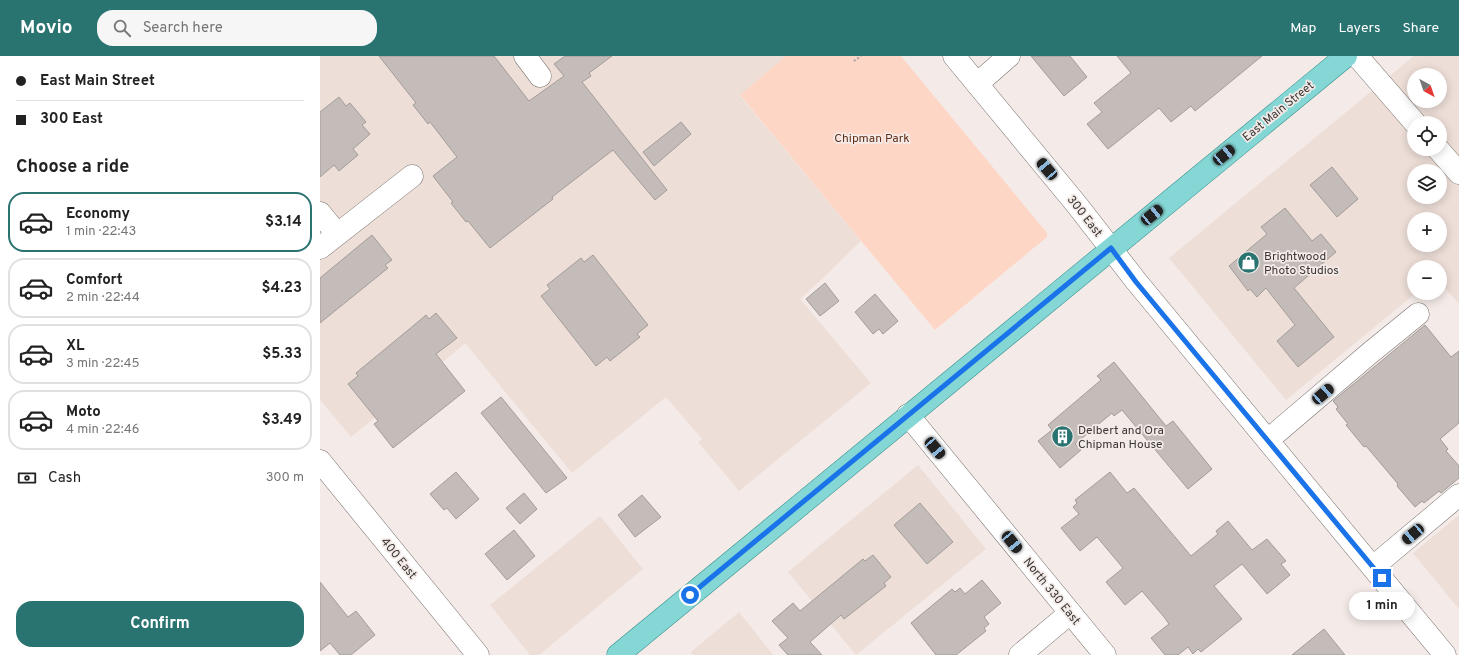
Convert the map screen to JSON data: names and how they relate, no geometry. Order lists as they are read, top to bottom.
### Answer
{
  "streets": {
    "main road": ["East Main Street"],
    "street": ["300 East", "400 East", "North 330 East"]
  },
  "crossings": [
    ["East Main Street", "300 East"],
    ["East Main Street", "North 330 East"]
  ],
  "parks": ["Chipman Park"],
  "places": {
    "shop": ["Brightwood Photo Studios"],
    "building": ["Delbert and Ora Chipman House"]
  },
  "north": "bottom right",
  "page": {
    "header": "Movio",
    "search": "Search here",
    "nav": ["Map", "Layers", "Share"],
    "banner": ["East Main Street", "300 East"],
    "map_buttons": ["+", "−"],
    "heading": "Choose a ride",
    "list": [
      {
        "name": "Economy",
        "note": "1 min · 22:43",
        "value": "$3.14"
      },
      {
        "name": "Comfort",
        "note": "2 min · 22:44",
        "value": "$4.23"
      },
      {
        "name": "XL",
        "note": "3 min · 22:45",
        "value": "$5.33"
      },
      {
        "name": "Moto",
        "note": "4 min · 22:46",
        "value": "$3.49"
      }
    ],
    "pay": ["Cash", "300 m"],
    "bubble": "1 min",
    "buttons": "Confirm"
  }
}
